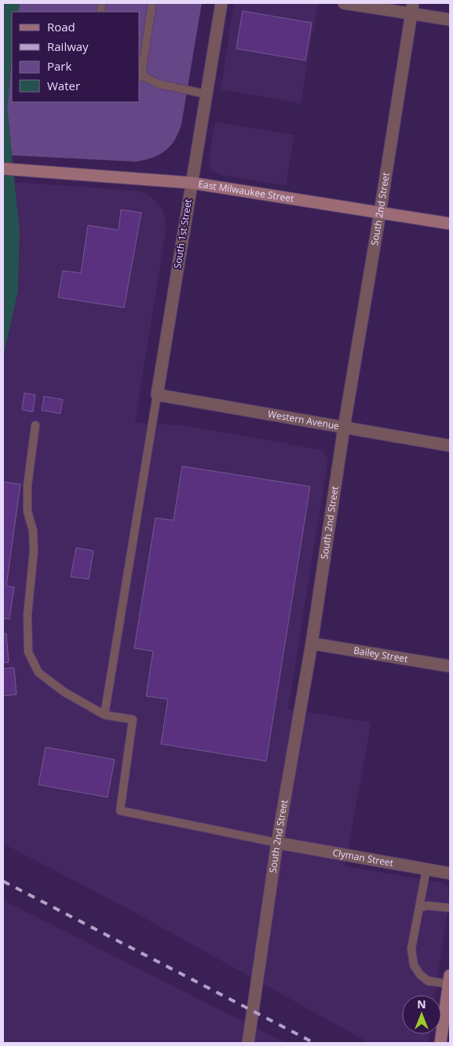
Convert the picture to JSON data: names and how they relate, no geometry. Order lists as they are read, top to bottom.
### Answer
{
  "streets": {
    "street": [
      "East Milwaukee Street",
      "South 2nd Street",
      "South 1st Street",
      "Western Avenue",
      "Bailey Street",
      "Clyman Street"
    ]
  },
  "crossings": [
    ["East Milwaukee Street", "South 2nd Street"],
    ["East Milwaukee Street", "South 1st Street"],
    ["South 2nd Street", "Western Avenue"],
    ["South 2nd Street", "Bailey Street"],
    ["South 2nd Street", "Clyman Street"],
    ["South 1st Street", "Western Avenue"]
  ],
  "legend": [
    "Road",
    "Railway",
    "Park",
    "Water"
  ],
  "north": "top"
}
